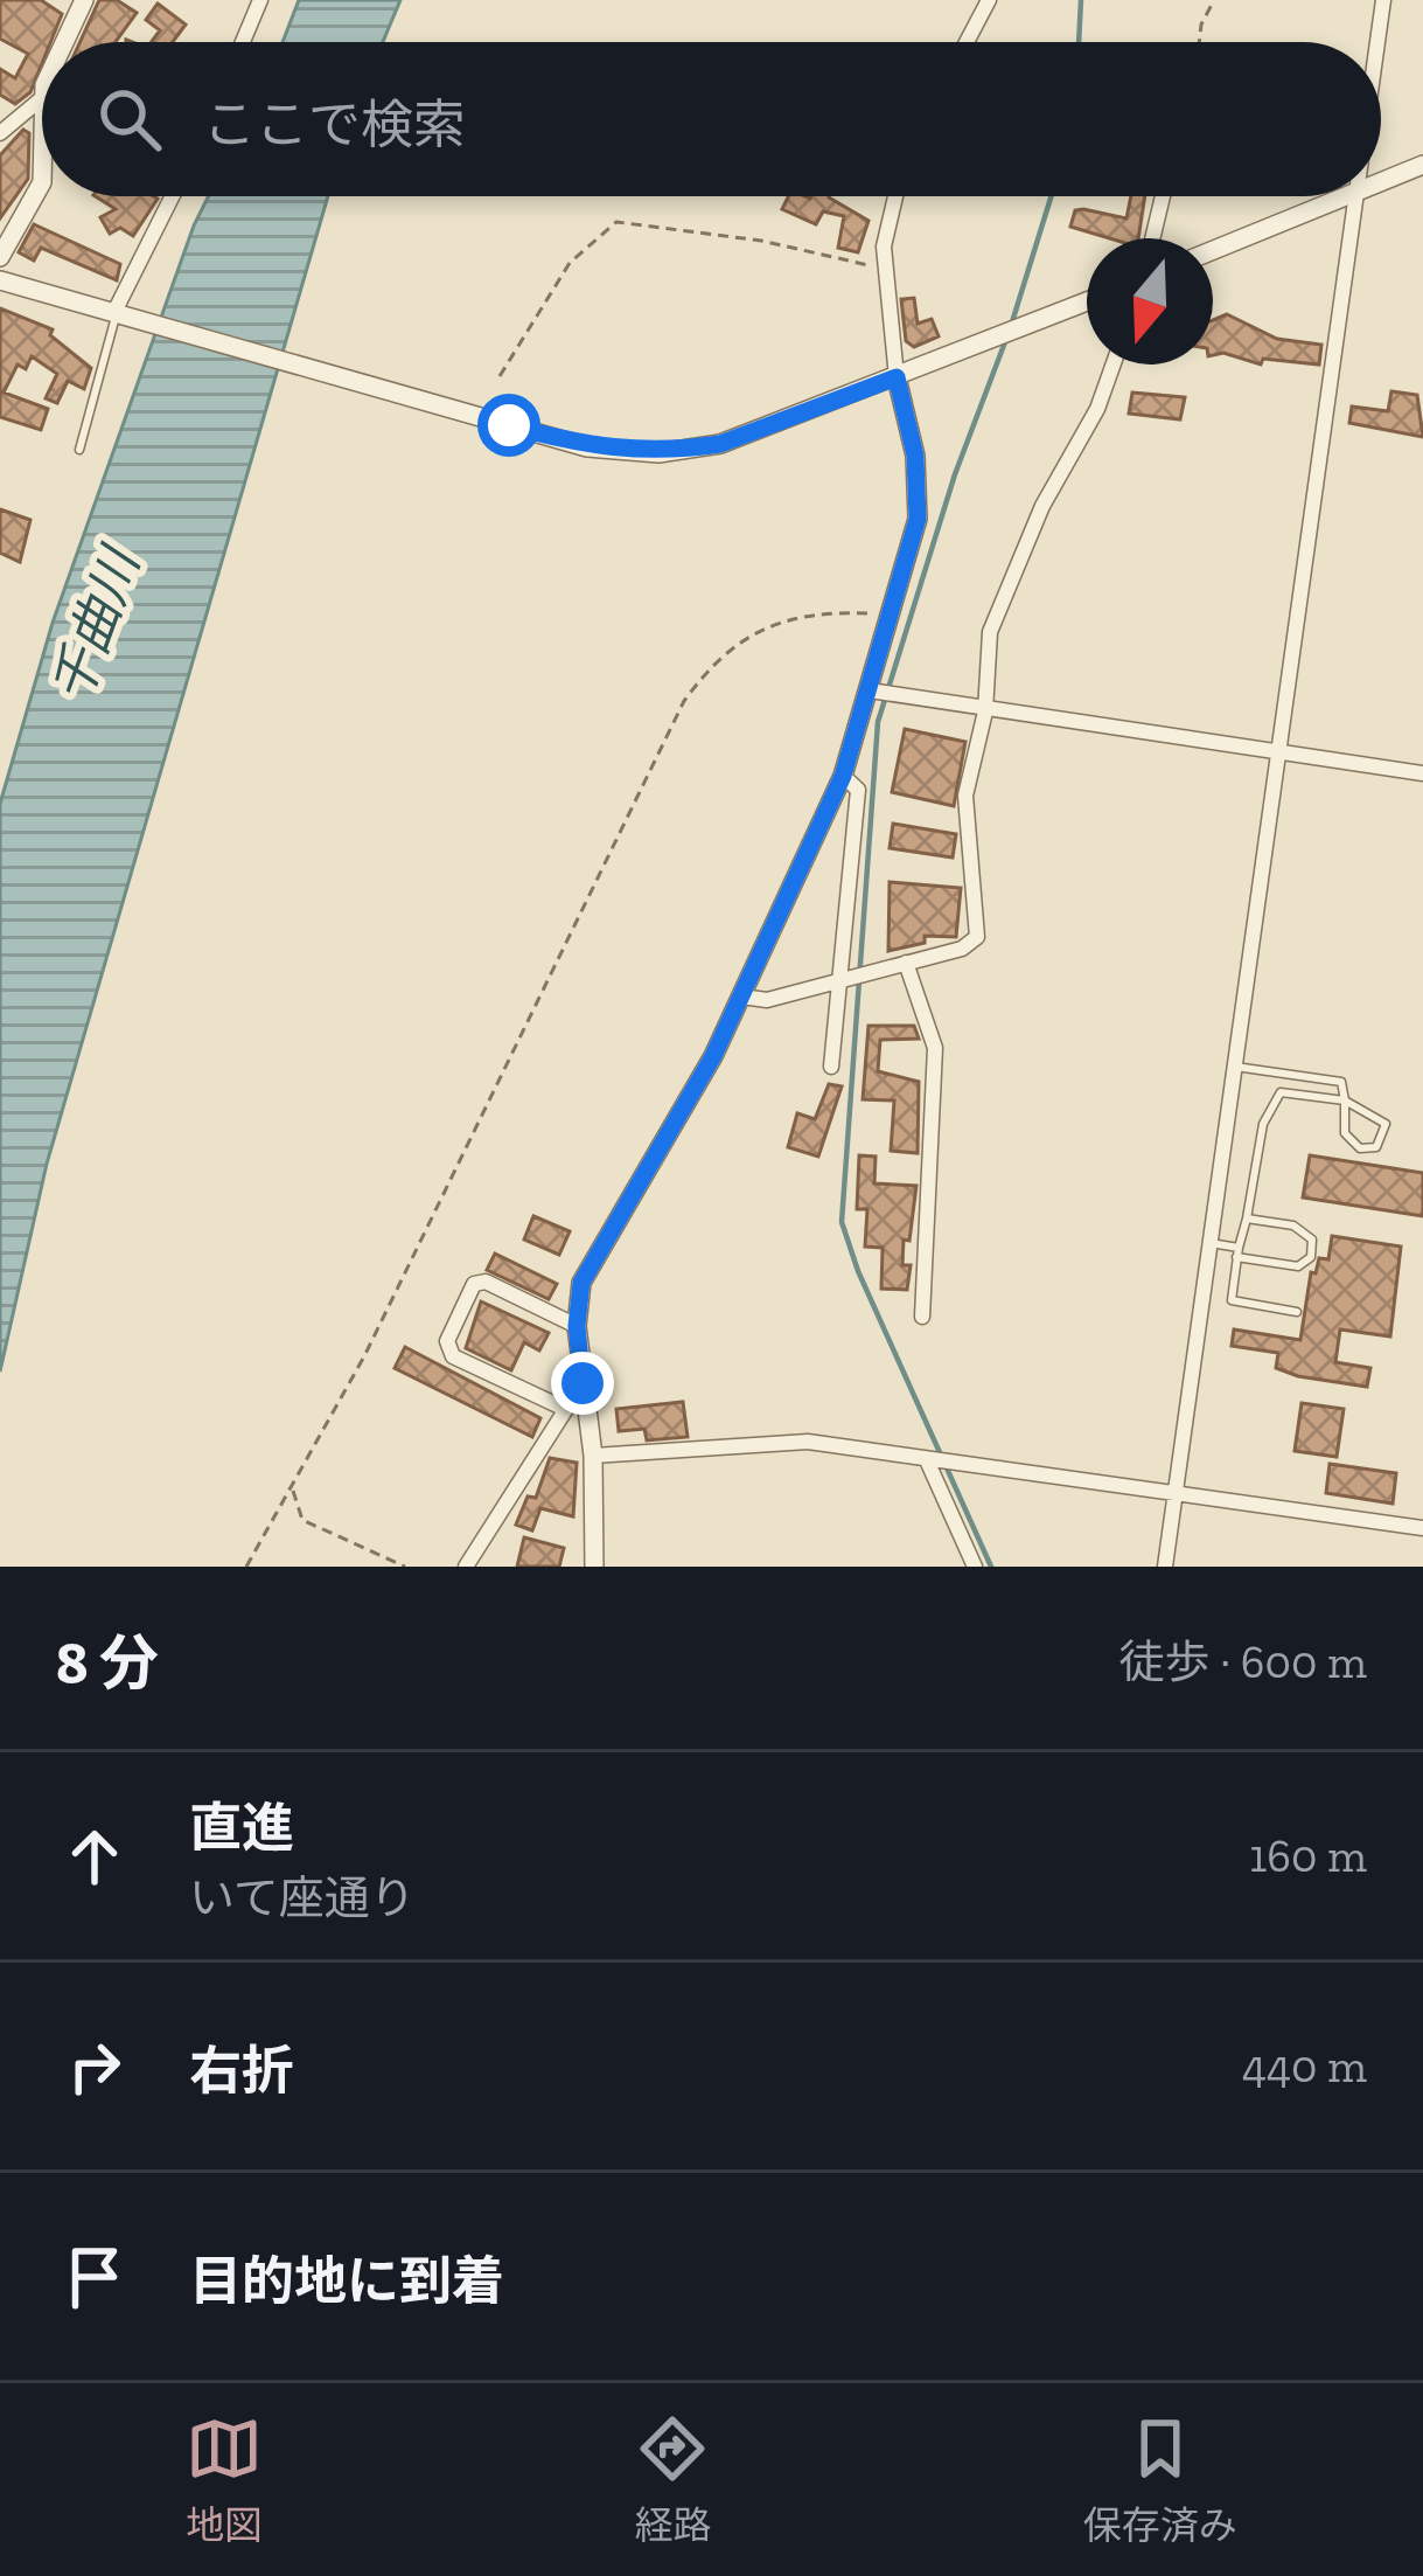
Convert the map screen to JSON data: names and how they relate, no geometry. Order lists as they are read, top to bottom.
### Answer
{
  "water": ["千曲川"],
  "north": "bottom",
  "page": {
    "search": "ここで検索",
    "heading": ["8 分", "徒歩 · 600 m"],
    "list": [
      ["直進", "いて座通り", "160 m"],
      ["右折", "440 m"],
      "目的地に到着"
    ],
    "nav": ["地図", "経路", "保存済み"]
  }
}
